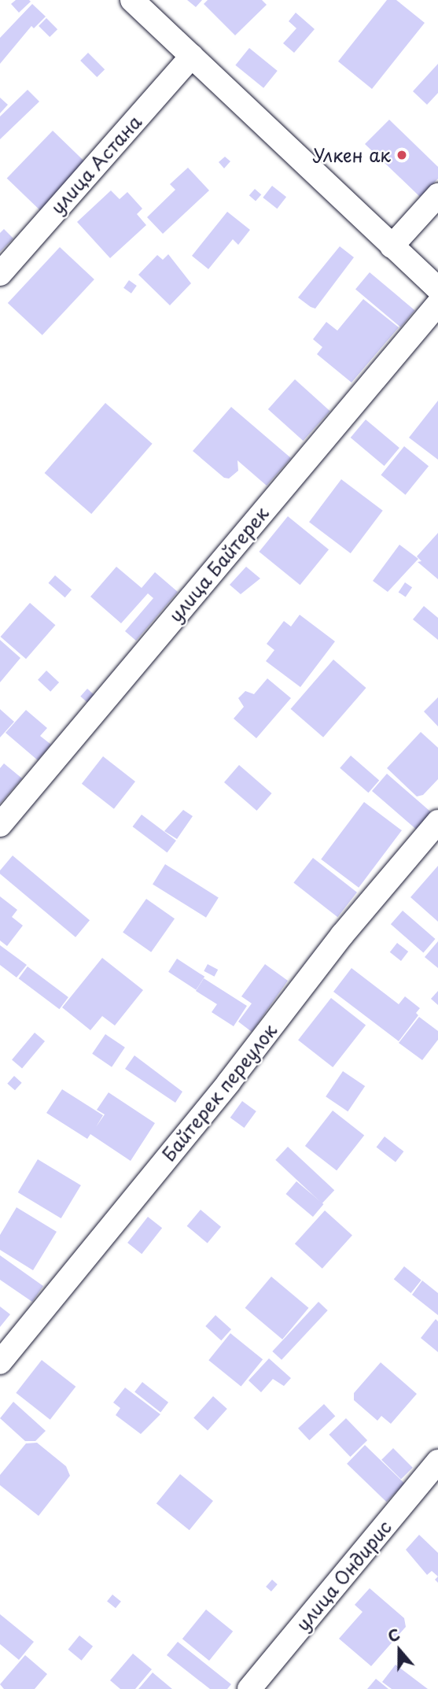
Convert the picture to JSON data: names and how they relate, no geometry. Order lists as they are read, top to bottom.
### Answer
{
  "streets": {
    "street": [
      "улица Астана",
      "улица Байтерек",
      "Байтерек переулок",
      "улица Ондирис"
    ]
  },
  "places": ["Улкен ак"],
  "north": "top"
}
